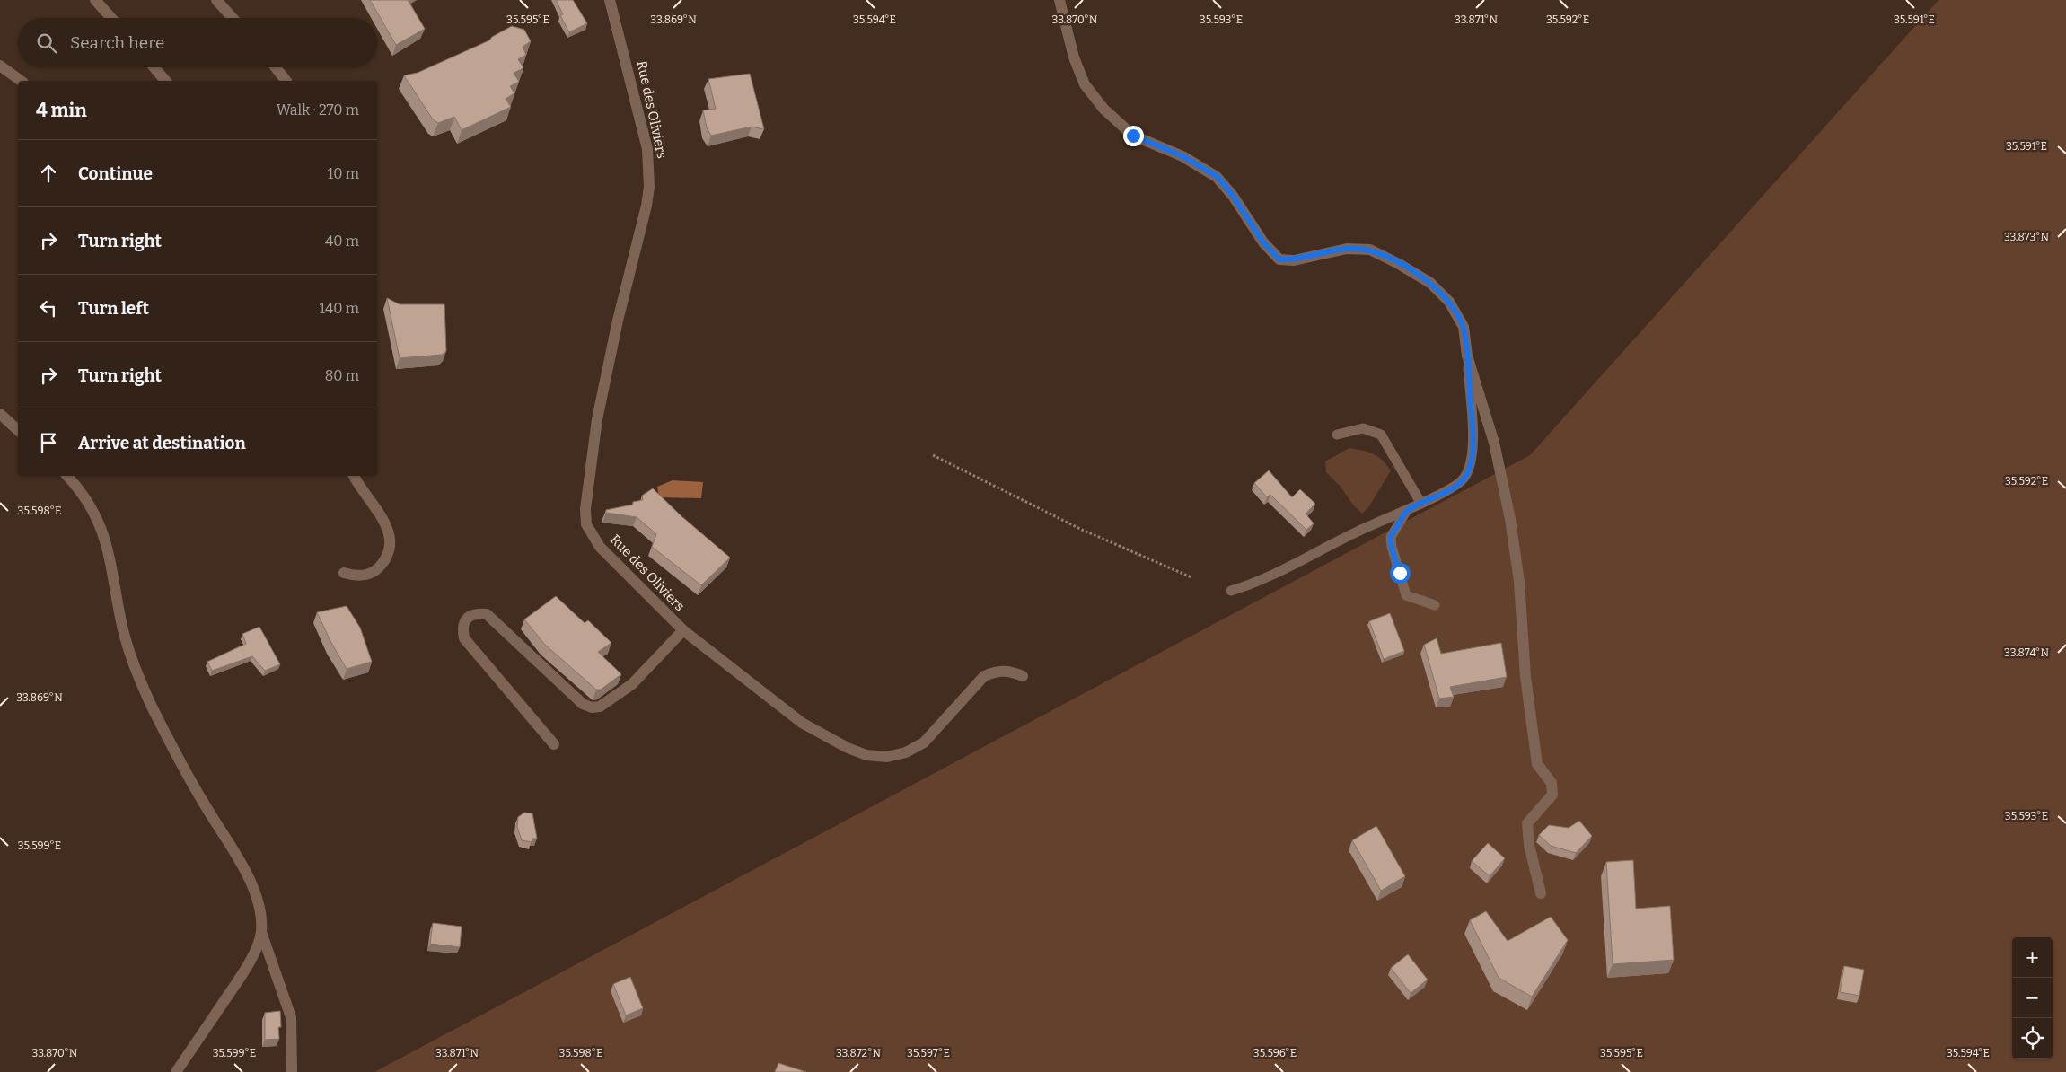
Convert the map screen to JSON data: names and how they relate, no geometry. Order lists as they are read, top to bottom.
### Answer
{
  "streets": {
    "street": ["Rue des Oliviers"]
  },
  "page": {
    "search": "Search here",
    "heading": ["4 min", "Walk · 270 m"],
    "list": [
      ["Continue", "10 m"],
      ["Turn right", "40 m"],
      ["Turn left", "140 m"],
      ["Turn right", "80 m"],
      "Arrive at destination"
    ],
    "map_buttons": ["+", "−"]
  },
  "coordinates": [
    "35.595°E",
    "35.594°E",
    "35.593°E",
    "35.592°E",
    "35.591°E",
    "33.869°N",
    "33.870°N",
    "33.871°N",
    "33.873°N",
    "35.598°E",
    "33.874°N",
    "35.599°E",
    "33.872°N",
    "35.597°E",
    "35.596°E"
  ]
}
